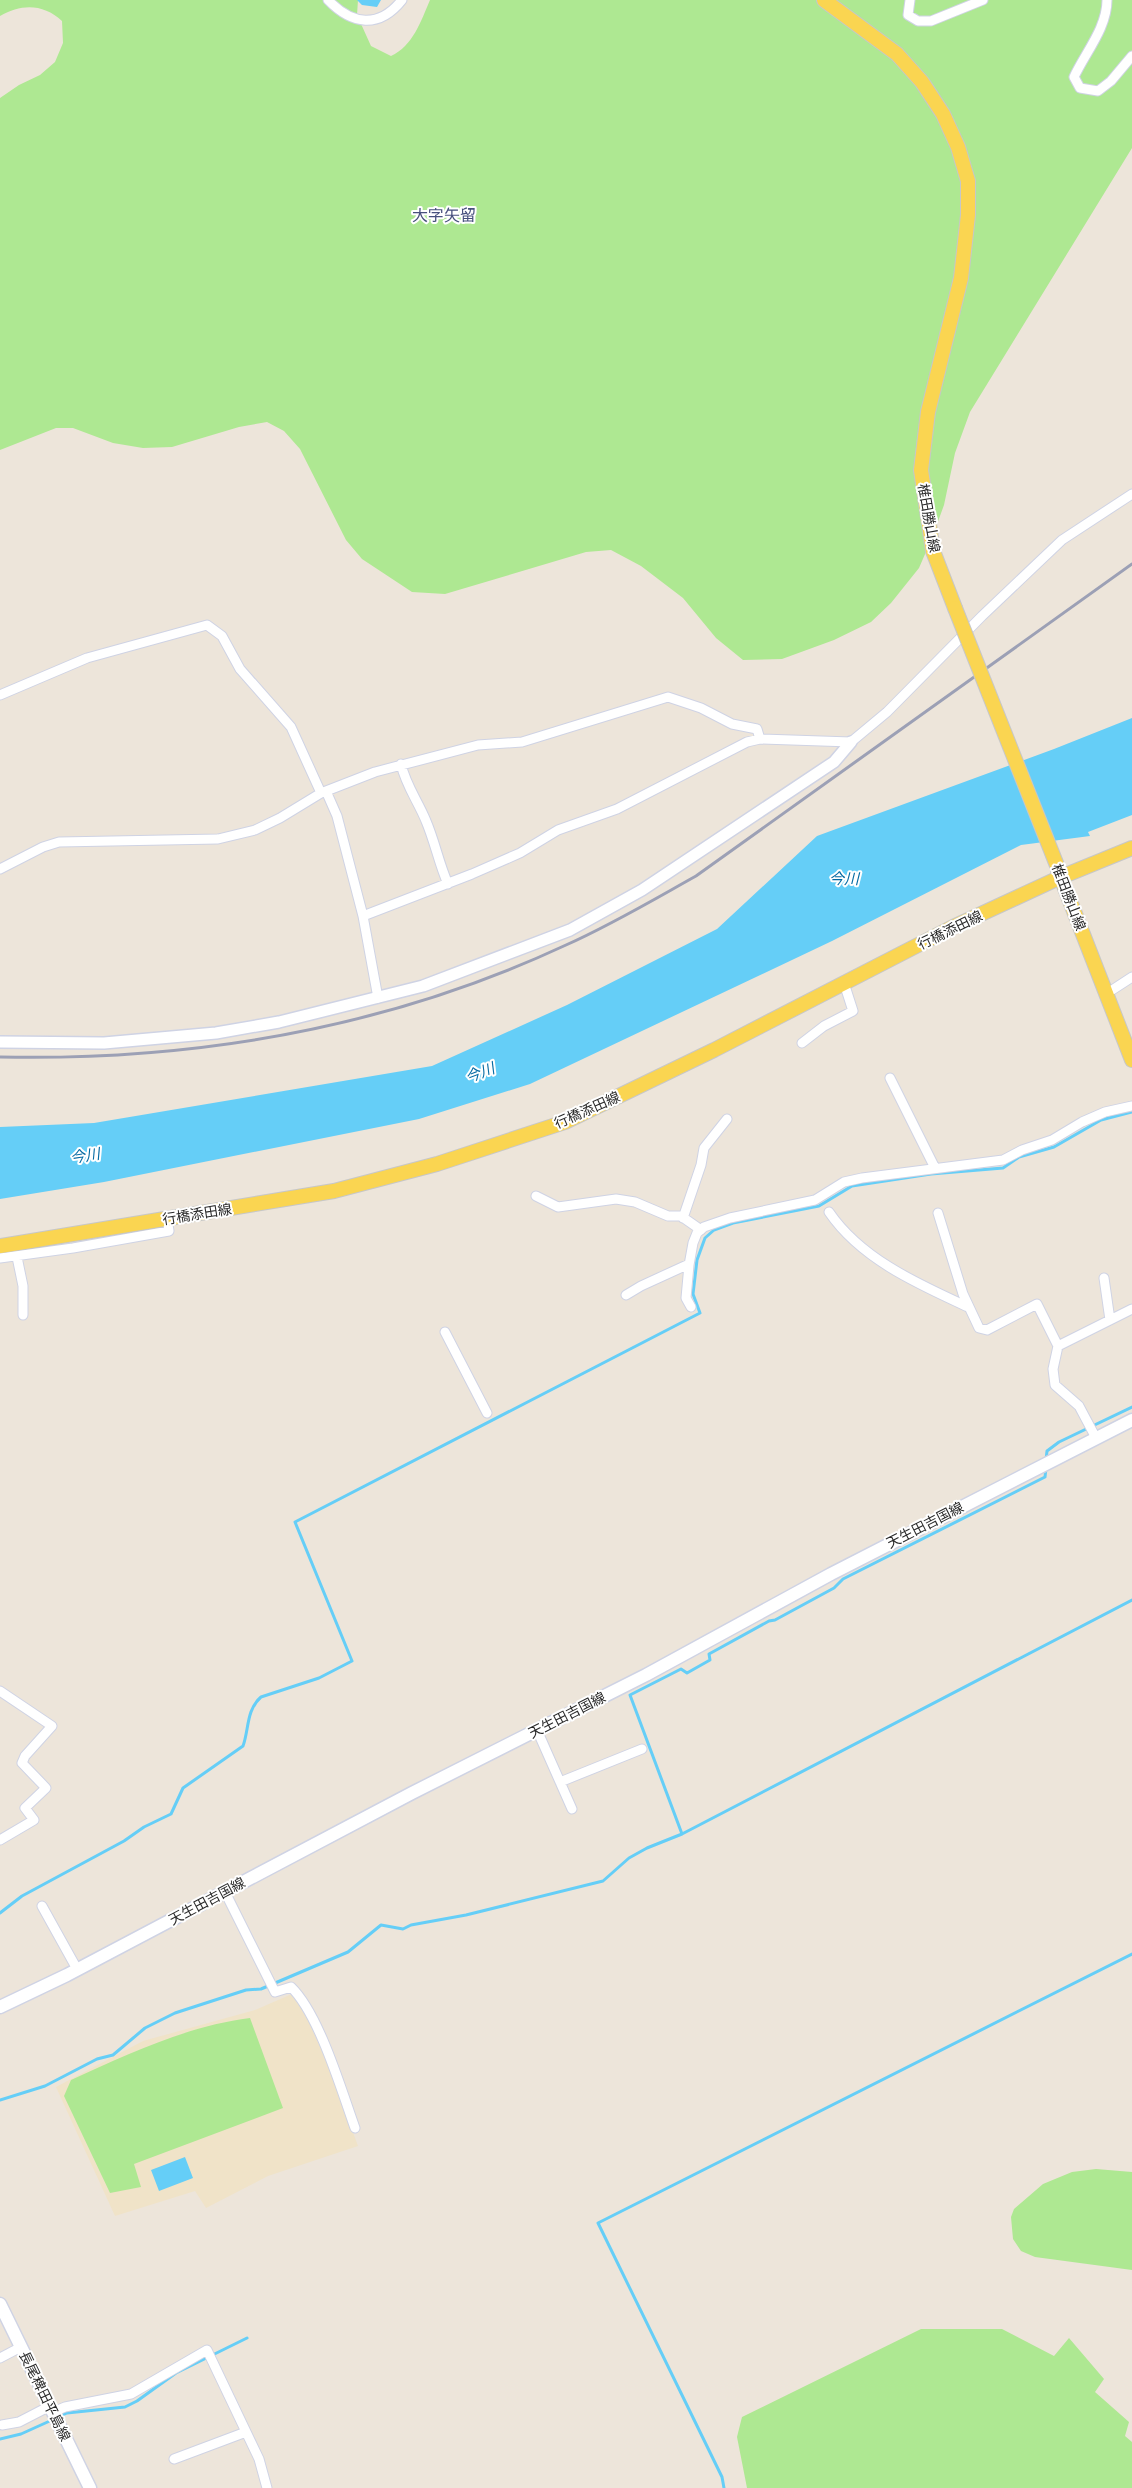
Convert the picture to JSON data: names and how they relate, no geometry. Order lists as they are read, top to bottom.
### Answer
{
  "streets": {
    "main road": [
      "椎田勝山線",
      "行橋添田線",
      "天生田吉国線",
      "長尾稗田平島線"
    ]
  },
  "crossings": [
    ["椎田勝山線", "行橋添田線"]
  ],
  "districts": ["大字矢留"],
  "water": ["今川"]
}
